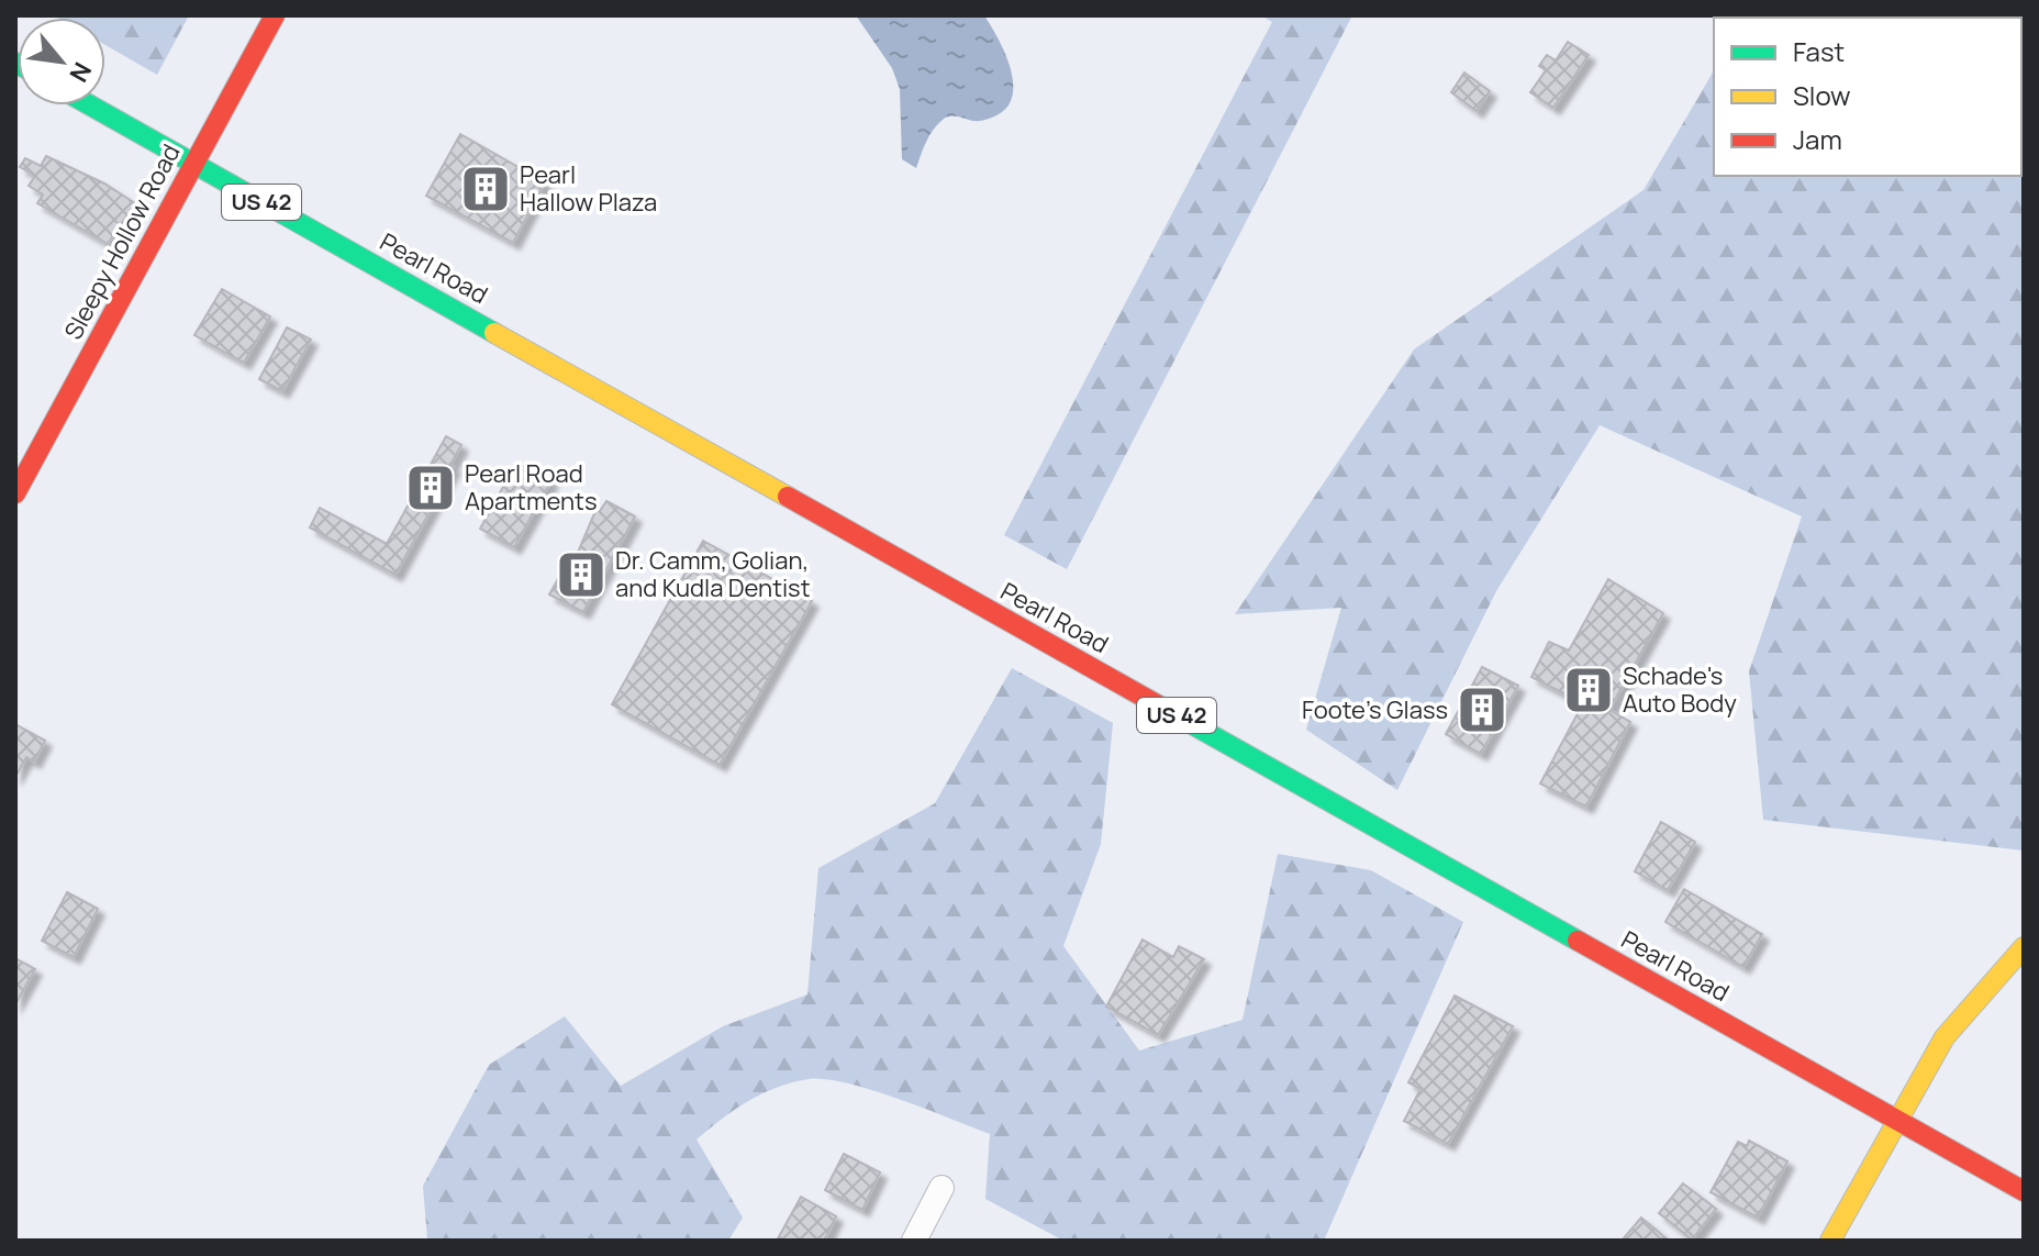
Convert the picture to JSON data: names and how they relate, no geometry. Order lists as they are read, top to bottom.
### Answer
{
  "streets": {
    "main road": ["US 42", "Sleepy Hollow Road", "Pearl Road"]
  },
  "crossings": [
    ["Sleepy Hollow Road", "Pearl Road"]
  ],
  "places": {
    "building": [
      "Pearl Hallow Plaza",
      "Pearl Road Apartments",
      "Dr. Camm, Golian, and Kudla Dentist",
      "Schade's Auto Body",
      "Foote's Glass"
    ]
  },
  "legend": ["Fast", "Slow", "Jam"],
  "north": "bottom right"
}
